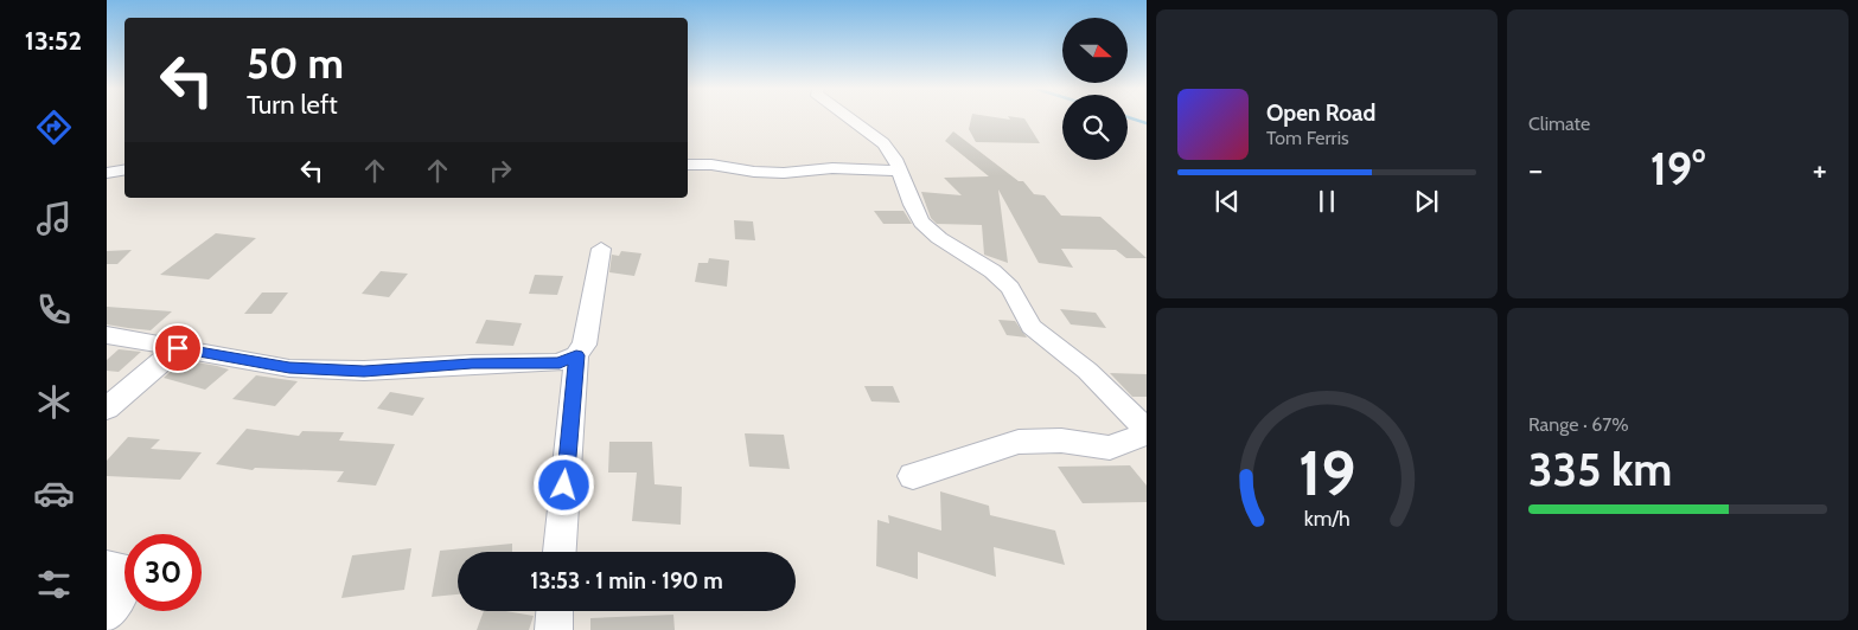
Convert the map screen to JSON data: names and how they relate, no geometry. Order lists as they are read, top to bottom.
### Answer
{
  "north": "right",
  "page": {
    "tabs": "13:52",
    "tile": [
      "Climate",
      ["Range · 67%", "335 km"]
    ],
    "turn": ["50 m", "Turn left"],
    "song": ["Open Road", "Tom Ferris"],
    "heat": ["−", "19°", "+"],
    "limit": "30",
    "trip": "13:53 · 1 min · 190 m",
    "gauge": ["19", "km/h"]
  }
}
